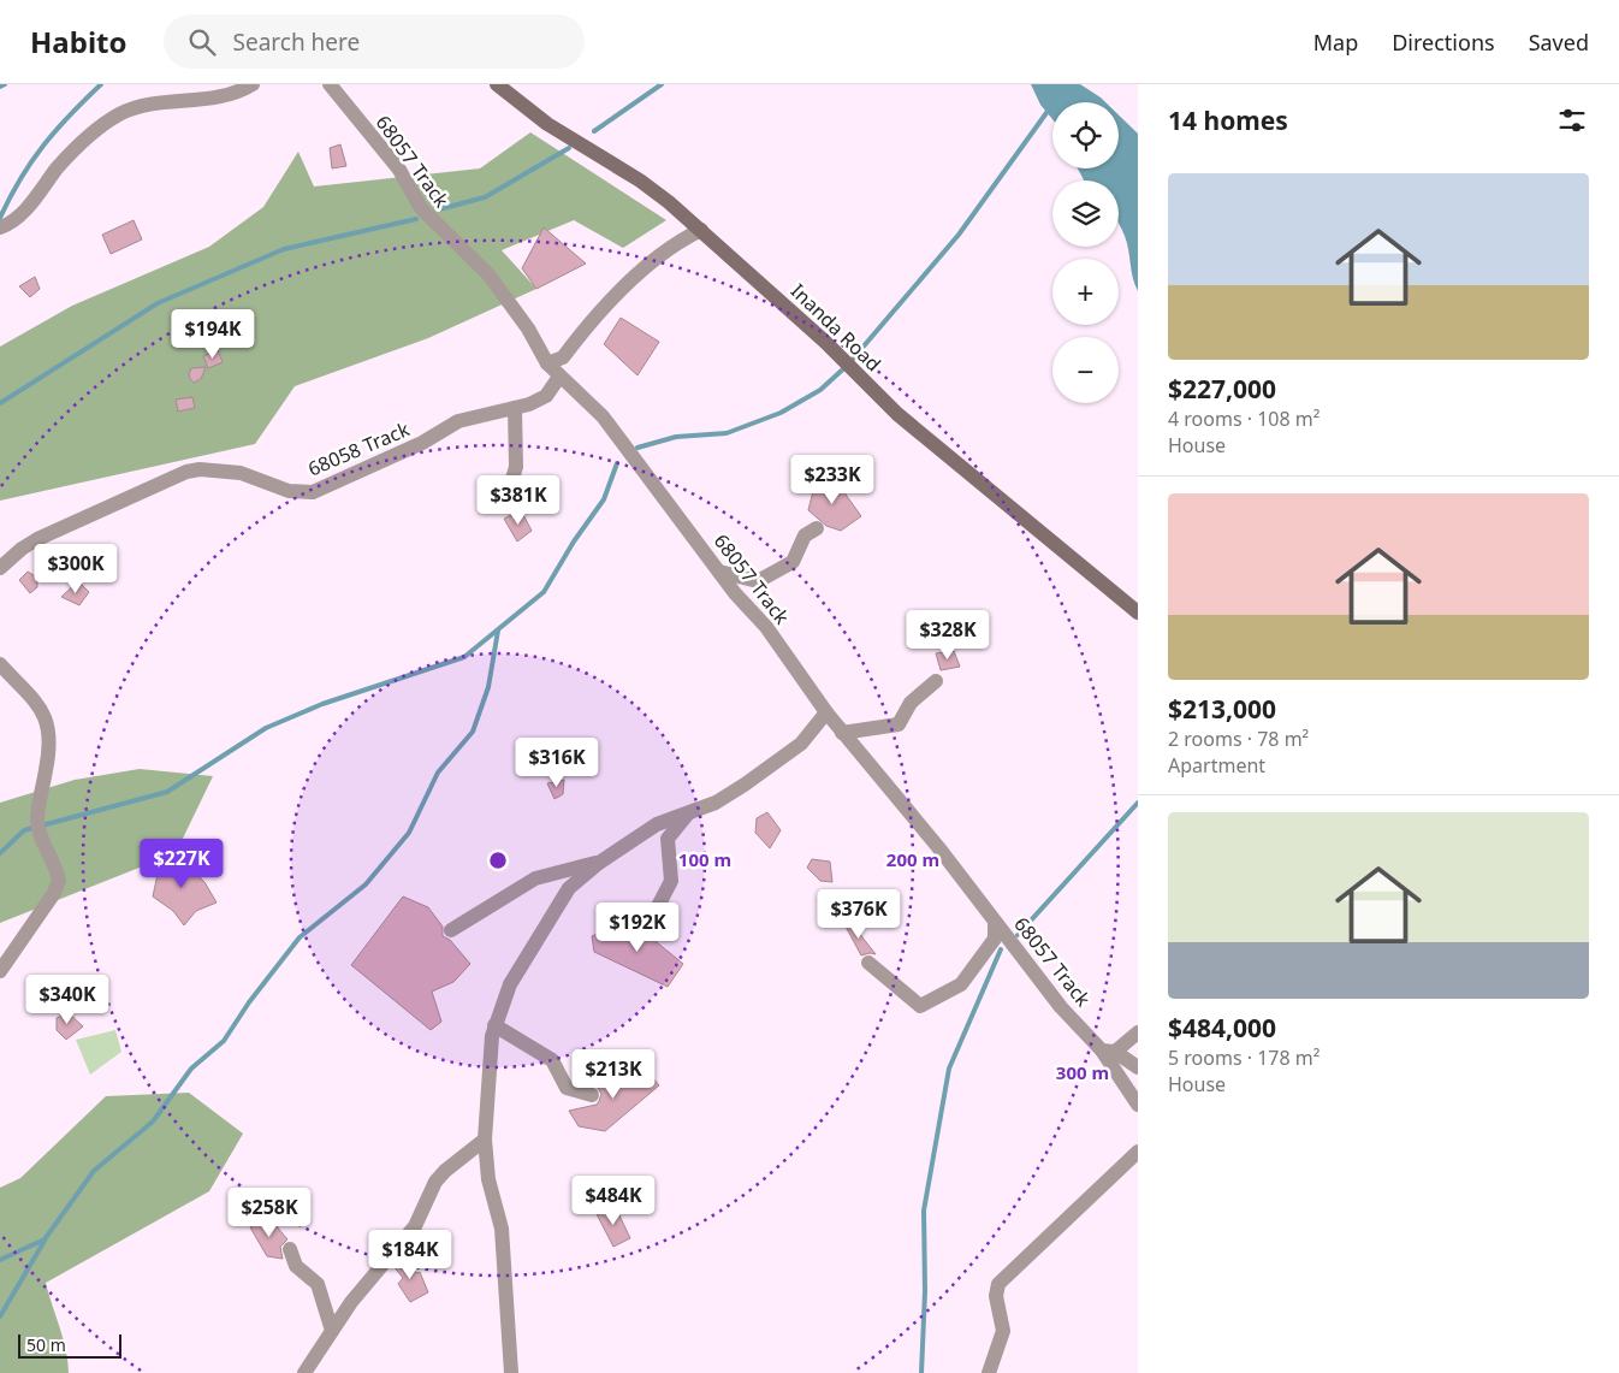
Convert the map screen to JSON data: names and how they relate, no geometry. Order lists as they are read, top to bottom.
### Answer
{
  "streets": {
    "street": ["68057 Track", "Inanda Road", "68058 Track"]
  },
  "crossings": [
    ["68057 Track", "68058 Track"]
  ],
  "scale_bar": "50 m",
  "page": {
    "header": "Habito",
    "search": "Search here",
    "nav": ["Map", "Directions", "Saved"],
    "heading": "14 homes",
    "map_buttons": ["+", "−"],
    "list": [
      {
        "name": "$227,000",
        "note": "4 rooms · 108 m² · House"
      },
      {
        "name": "$213,000",
        "note": "2 rooms · 78 m² · Apartment"
      },
      {
        "name": "$484,000",
        "note": "5 rooms · 178 m² · House"
      }
    ],
    "price": [
      "$194K",
      "$233K",
      "$381K",
      "$300K",
      "$328K",
      "$316K",
      "$227K",
      "$376K",
      "$192K",
      "$340K",
      "$213K",
      "$484K",
      "$258K",
      "$184K"
    ],
    "scale": "50 m"
  },
  "rings": ["100 m", "200 m", "300 m"]
}
